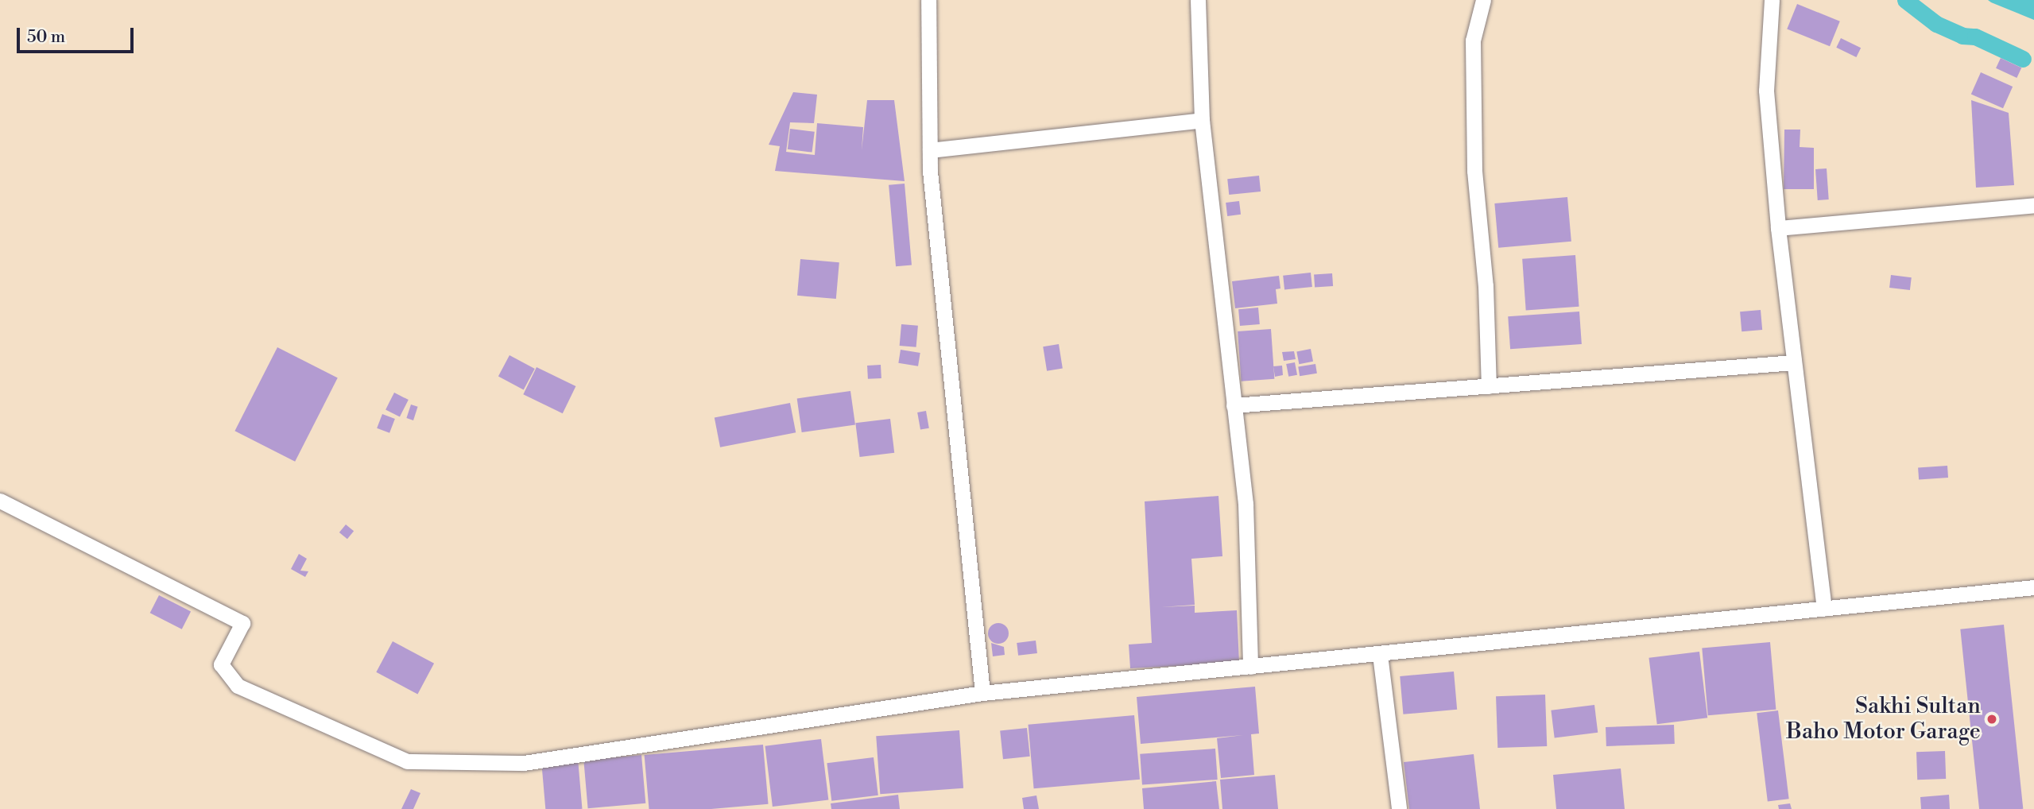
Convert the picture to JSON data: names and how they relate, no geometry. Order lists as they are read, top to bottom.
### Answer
{
  "places": ["Sakhi Sultan Baho Motor Garage"],
  "scale_bar": "50 m"
}
